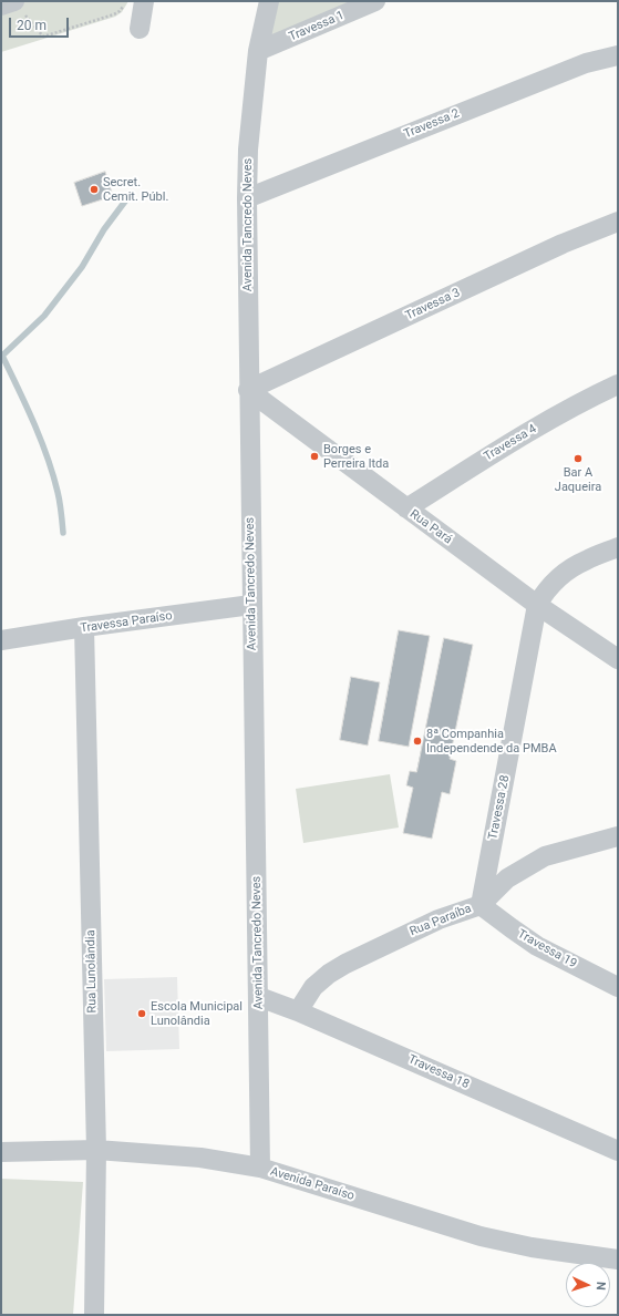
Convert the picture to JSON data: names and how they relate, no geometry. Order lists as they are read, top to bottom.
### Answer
{
  "streets": {
    "street": [
      "Travessa 1",
      "Travessa 2",
      "Avenida Tancredo Neves",
      "Travessa 3",
      "Travessa 4",
      "Rua Pará",
      "Travessa Paraíso",
      "Travessa 28",
      "Rua Paraíba",
      "Travessa 19",
      "Rua Lunolândia",
      "Travessa 18",
      "Avenida Paraíso"
    ]
  },
  "crossings": [
    ["Travessa 1", "Avenida Tancredo Neves"],
    ["Travessa 2", "Avenida Tancredo Neves"],
    ["Avenida Tancredo Neves", "Travessa 3"],
    ["Avenida Tancredo Neves", "Rua Pará"],
    ["Avenida Tancredo Neves", "Travessa Paraíso"],
    ["Avenida Tancredo Neves", "Travessa 18"],
    ["Avenida Tancredo Neves", "Avenida Paraíso"],
    ["Travessa 3", "Rua Pará"],
    ["Travessa 4", "Rua Pará"],
    ["Rua Pará", "Travessa 28"],
    ["Travessa Paraíso", "Rua Lunolândia"],
    ["Travessa 28", "Rua Paraíba"],
    ["Travessa 28", "Travessa 19"],
    ["Rua Paraíba", "Travessa 19"],
    ["Rua Paraíba", "Travessa 18"],
    ["Rua Lunolândia", "Avenida Paraíso"]
  ],
  "places": [
    "Secret. Cemit. Públ.",
    "Borges e Perreira ltda",
    "Bar A Jaqueira",
    "8ª Companhia Independende da PMBA",
    "Escola Municipal Lunolândia"
  ],
  "scale_bar": "20 m",
  "north": "right"
}
